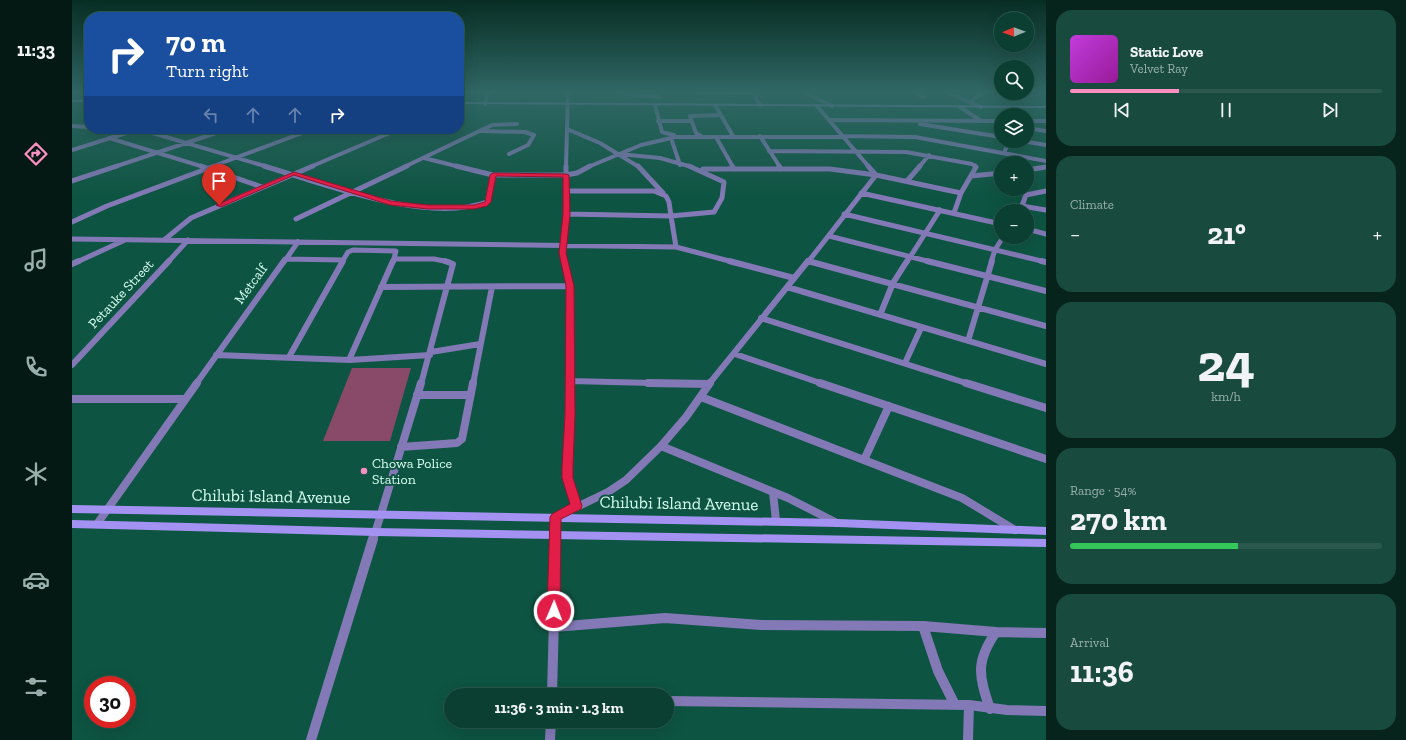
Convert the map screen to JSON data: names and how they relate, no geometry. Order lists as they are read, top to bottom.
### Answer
{
  "streets": {
    "street": ["Metcalf", "Petauke Street", "Chilubi Island Avenue"]
  },
  "crossings": [
    ["Metcalf", "Petauke Street"],
    ["Metcalf", "Chilubi Island Avenue"]
  ],
  "places": ["Chowa Police Station"],
  "north": "left",
  "page": {
    "tabs": "11:33",
    "map_buttons": ["+", "−"],
    "turn": ["70 m", "Turn right"],
    "song": ["Static Love", "Velvet Ray"],
    "tile": [
      "Climate",
      ["24", "km/h"],
      ["Range · 54%", "270 km"],
      ["Arrival", "11:36"]
    ],
    "heat": ["−", "21°", "+"],
    "limit": "30",
    "trip": "11:36 · 3 min · 1.3 km"
  }
}
